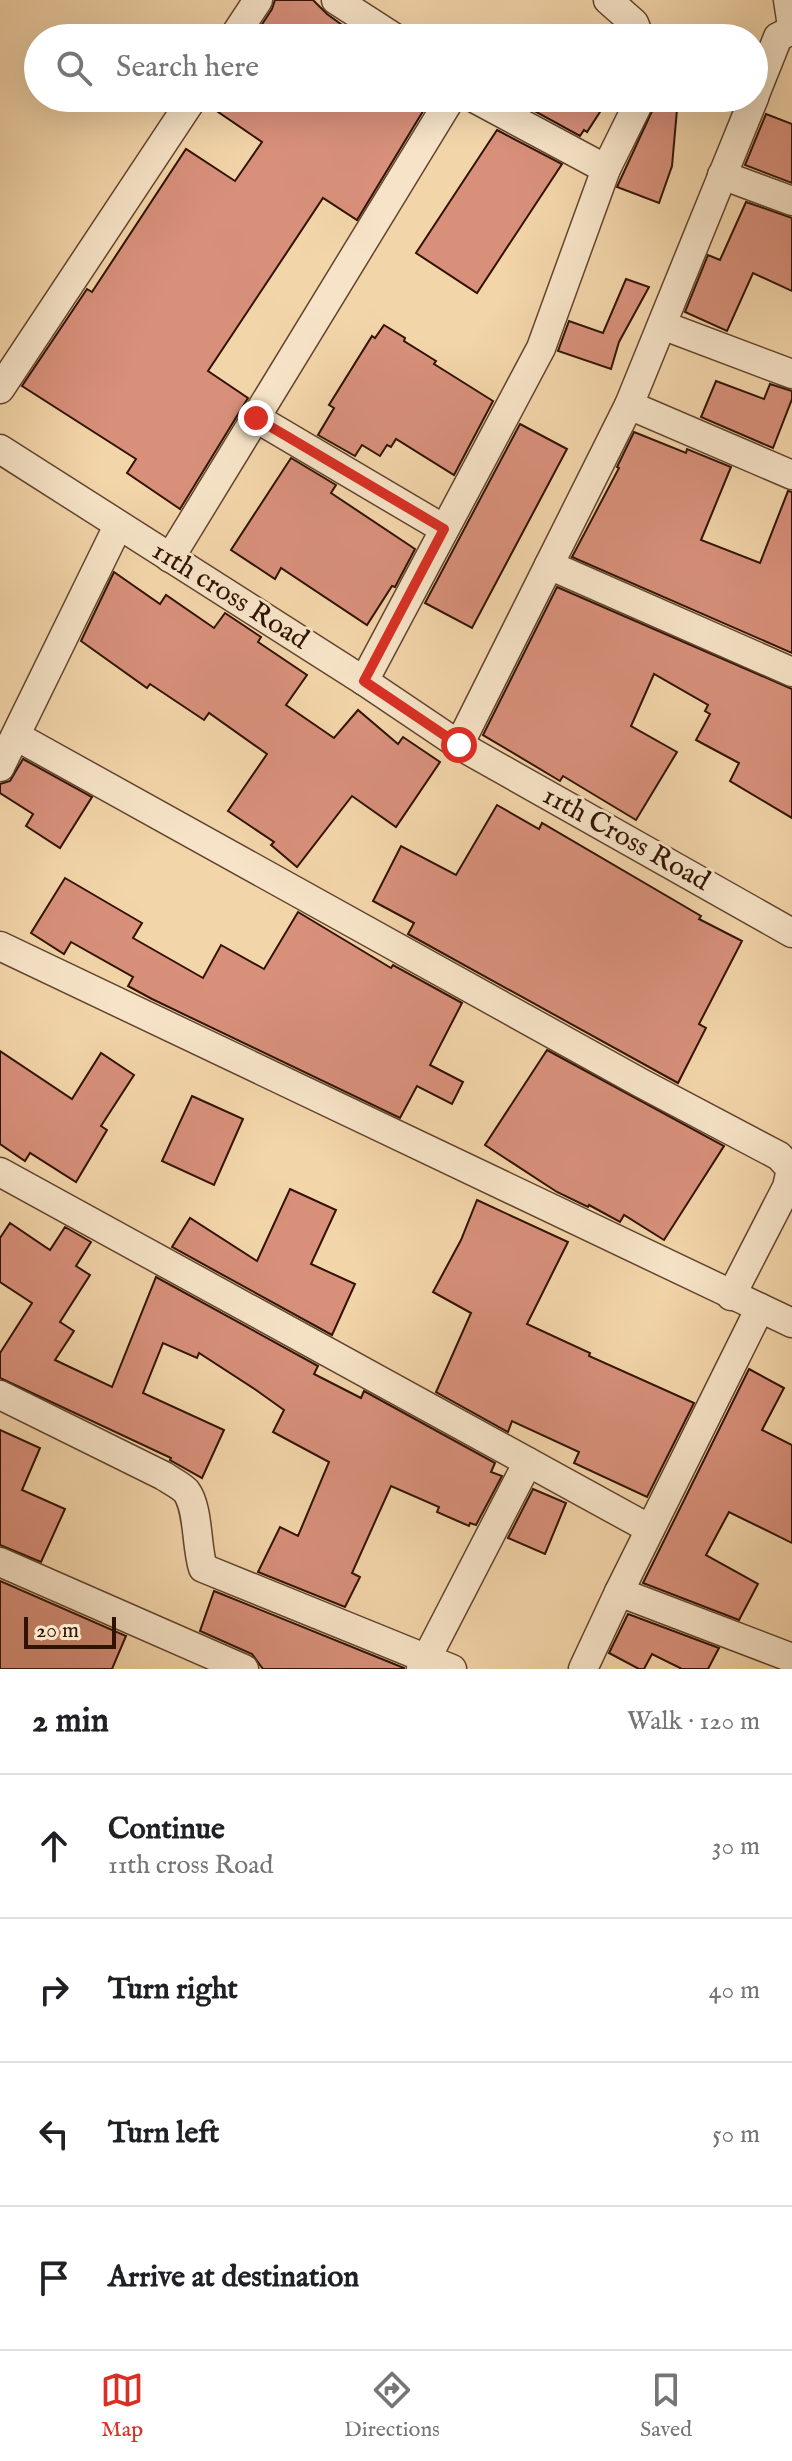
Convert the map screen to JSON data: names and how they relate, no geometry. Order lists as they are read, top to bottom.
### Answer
{
  "streets": {
    "street": ["11th cross Road", "11th Cross Road"]
  },
  "crossings": [
    ["11th cross Road", "11th Cross Road"]
  ],
  "scale_bar": "20 m",
  "page": {
    "search": "Search here",
    "scale": "20 m",
    "heading": ["2 min", "Walk · 120 m"],
    "list": [
      ["Continue", "11th cross Road", "30 m"],
      ["Turn right", "40 m"],
      ["Turn left", "50 m"],
      "Arrive at destination"
    ],
    "nav": ["Map", "Directions", "Saved"]
  }
}
